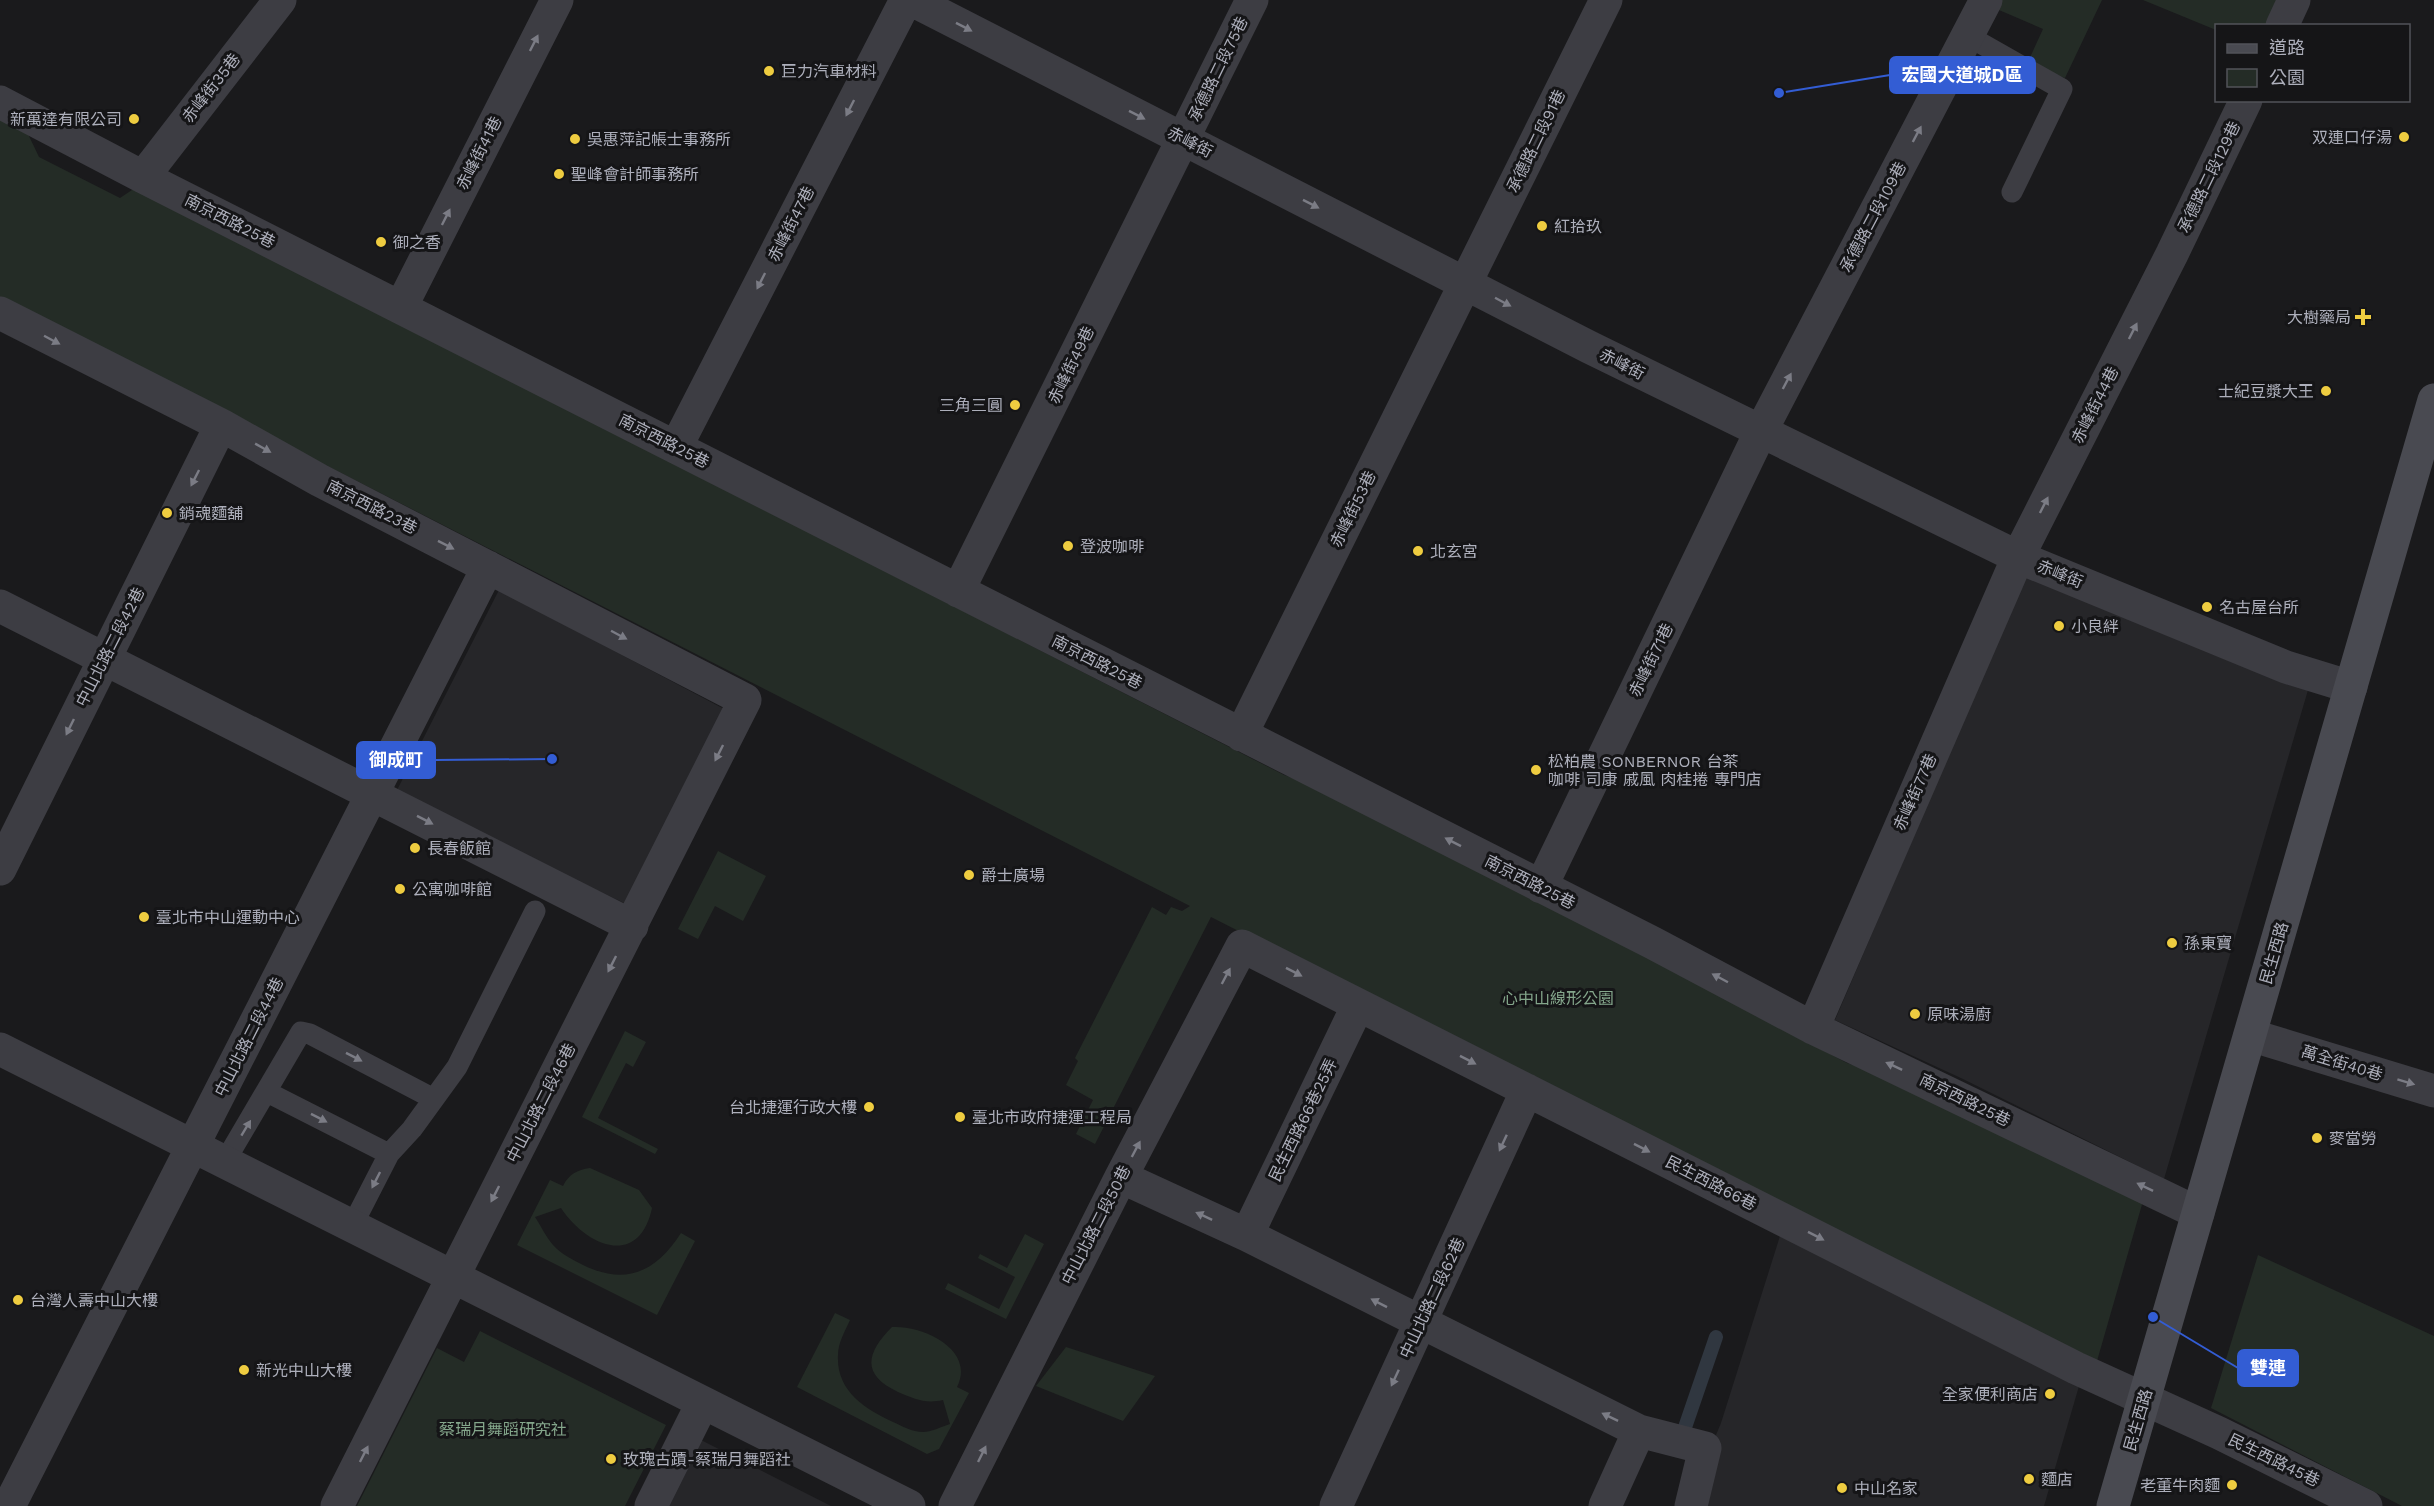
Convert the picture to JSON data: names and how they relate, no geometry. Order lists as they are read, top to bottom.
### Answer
{
  "streets": {
    "street": [
      "承德路二段75巷",
      "赤峰街35巷",
      "承德路二段91巷",
      "赤峰街",
      "赤峰街41巷",
      "承德路二段129巷",
      "承德路二段109巷",
      "南京西路25巷",
      "赤峰街47巷",
      "赤峰街49巷",
      "赤峰街44巷",
      "南京西路23巷",
      "赤峰街53巷",
      "中山北路二段42巷",
      "赤峰街71巷",
      "赤峰街77巷",
      "民生西路",
      "中山北路二段44巷",
      "萬全街40巷",
      "中山北路二段46巷",
      "民生西路66巷25弄",
      "民生西路66巷",
      "中山北路二段50巷",
      "中山北路二段62巷",
      "民生西路45巷"
    ]
  },
  "crossings": [
    ["承德路二段75巷", "赤峰街"],
    ["承德路二段75巷", "赤峰街49巷"],
    ["赤峰街35巷", "南京西路25巷"],
    ["承德路二段91巷", "赤峰街"],
    ["承德路二段91巷", "赤峰街53巷"],
    ["赤峰街", "承德路二段109巷"],
    ["赤峰街", "赤峰街49巷"],
    ["赤峰街", "赤峰街44巷"],
    ["赤峰街", "赤峰街53巷"],
    ["赤峰街", "赤峰街71巷"],
    ["赤峰街", "赤峰街77巷"],
    ["赤峰街", "民生西路"],
    ["赤峰街41巷", "南京西路25巷"],
    ["承德路二段129巷", "赤峰街44巷"],
    ["承德路二段109巷", "赤峰街71巷"],
    ["南京西路25巷", "赤峰街47巷"],
    ["南京西路25巷", "赤峰街49巷"],
    ["南京西路25巷", "赤峰街53巷"],
    ["南京西路25巷", "赤峰街71巷"],
    ["南京西路25巷", "赤峰街77巷"],
    ["南京西路25巷", "民生西路"],
    ["赤峰街44巷", "赤峰街77巷"],
    ["南京西路23巷", "中山北路二段42巷"],
    ["南京西路23巷", "中山北路二段44巷"],
    ["南京西路23巷", "中山北路二段46巷"],
    ["民生西路", "萬全街40巷"],
    ["民生西路", "民生西路66巷"],
    ["民生西路66巷25弄", "民生西路66巷"],
    ["民生西路66巷", "中山北路二段50巷"],
    ["民生西路66巷", "中山北路二段62巷"],
    ["民生西路66巷", "民生西路45巷"]
  ],
  "one_way": [
    "赤峰街",
    "赤峰街41巷",
    "承德路二段109巷",
    "南京西路25巷",
    "赤峰街47巷",
    "赤峰街44巷",
    "中山北路二段42巷",
    "萬全街40巷",
    "中山北路二段50巷",
    "中山北路二段62巷"
  ],
  "parks": ["心中山線形公園", "蔡瑞月舞蹈研究社"],
  "places": {
    "other": [
      "巨力汽車材料",
      "宏國大道城D區",
      "新萬達有限公司",
      "双連口仔湯",
      "吳惠萍記帳士事務所",
      "聖峰會計師事務所",
      "紅拾玖",
      "御之香",
      "士紀豆漿大王",
      "三角三圓",
      "銷魂麵舖",
      "登波咖啡",
      "北玄宮",
      "名古屋台所",
      "小良絆",
      "御成町",
      "松柏農 SONBERNOR 台茶 咖啡 司康 戚風 肉桂捲 專門店",
      "長春飯館",
      "爵士廣場",
      "公寓咖啡館",
      "臺北市中山運動中心",
      "孫東寶",
      "原味湯廚",
      "台北捷運行政大樓",
      "臺北市政府捷運工程局",
      "麥當勞",
      "台灣人壽中山大樓",
      "雙連",
      "新光中山大樓",
      "全家便利商店",
      "玫瑰古蹟-蔡瑞月舞蹈社",
      "麵店",
      "老董牛肉麵",
      "中山名家"
    ],
    "health": ["大樹藥局"]
  },
  "legend": ["道路", "公園"]
}
